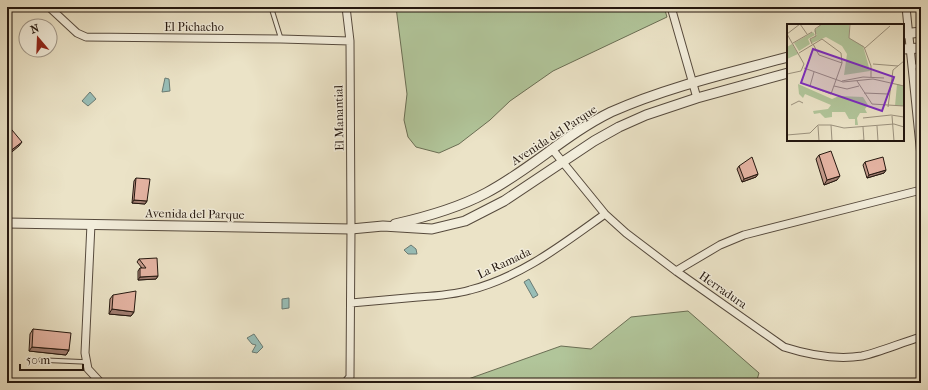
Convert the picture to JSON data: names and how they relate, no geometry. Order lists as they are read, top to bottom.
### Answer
{
  "streets": {
    "street": [
      "El Pichacho",
      "El Manantial",
      "Avenida del Parque",
      "La Ramada",
      "Herradura"
    ]
  },
  "crossings": [
    ["El Pichacho", "El Manantial"],
    ["El Manantial", "Avenida del Parque"],
    ["El Manantial", "La Ramada"],
    ["Avenida del Parque", "Herradura"],
    ["La Ramada", "Herradura"]
  ],
  "scale_bar": "50 m",
  "north": "top"
}
